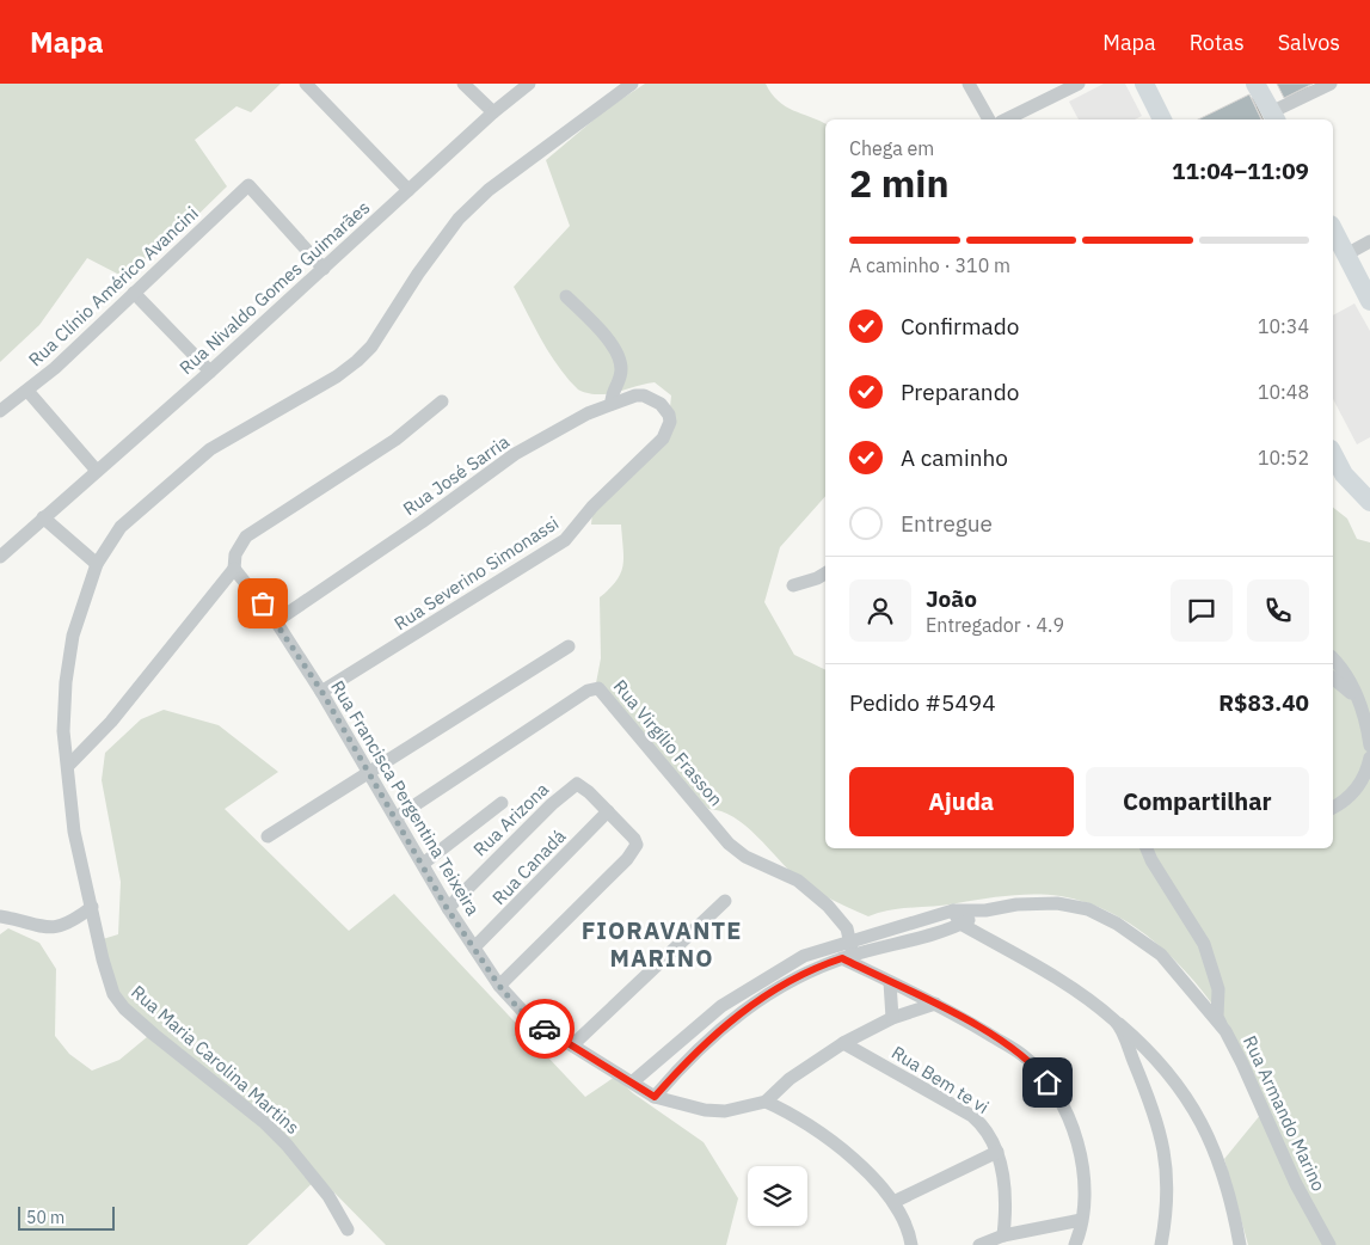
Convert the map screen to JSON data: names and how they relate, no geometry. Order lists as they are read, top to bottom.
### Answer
{
  "streets": {
    "street": [
      "Rua Clínio Américo Avancini",
      "Rua Nivaldo Gomes Guimarães",
      "Rua José Sarria",
      "Rua Severino Simonassi",
      "Rua Virgílio Frasson",
      "Rua Francisca Pergentina Teixeira",
      "Rua Arizona",
      "Rua Canadá",
      "Rua Maria Carolina Martins",
      "Rua Bem te vi",
      "Rua Armando Marino"
    ]
  },
  "crossings": [
    ["Rua Clínio Américo Avancini", "Rua Nivaldo Gomes Guimarães"],
    ["Rua José Sarria", "Rua Severino Simonassi"],
    ["Rua José Sarria", "Rua Francisca Pergentina Teixeira"],
    ["Rua Severino Simonassi", "Rua Francisca Pergentina Teixeira"],
    ["Rua Virgílio Frasson", "Rua Francisca Pergentina Teixeira"],
    ["Rua Virgílio Frasson", "Rua Armando Marino"],
    ["Rua Francisca Pergentina Teixeira", "Rua Arizona"],
    ["Rua Francisca Pergentina Teixeira", "Rua Canadá"],
    ["Rua Francisca Pergentina Teixeira", "Rua Armando Marino"],
    ["Rua Arizona", "Rua Canadá"]
  ],
  "districts": ["FIORAVANTE MARINO"],
  "scale_bar": "50 m",
  "page": {
    "header": "Mapa",
    "nav": ["Mapa", "Rotas", "Salvos"],
    "heading": ["2 min", "Chega em", "11:04–11:09"],
    "panel": [
      "João",
      "Entregador · 4.9",
      "Pedido #5494",
      "R$83.40"
    ],
    "bar": "A caminho · 310 m",
    "list": [
      ["Confirmado", "10:34"],
      ["Preparando", "10:48"],
      ["A caminho", "10:52"],
      "Entregue"
    ],
    "buttons": ["Ajuda", "Compartilhar"],
    "scale": "50 m"
  }
}
